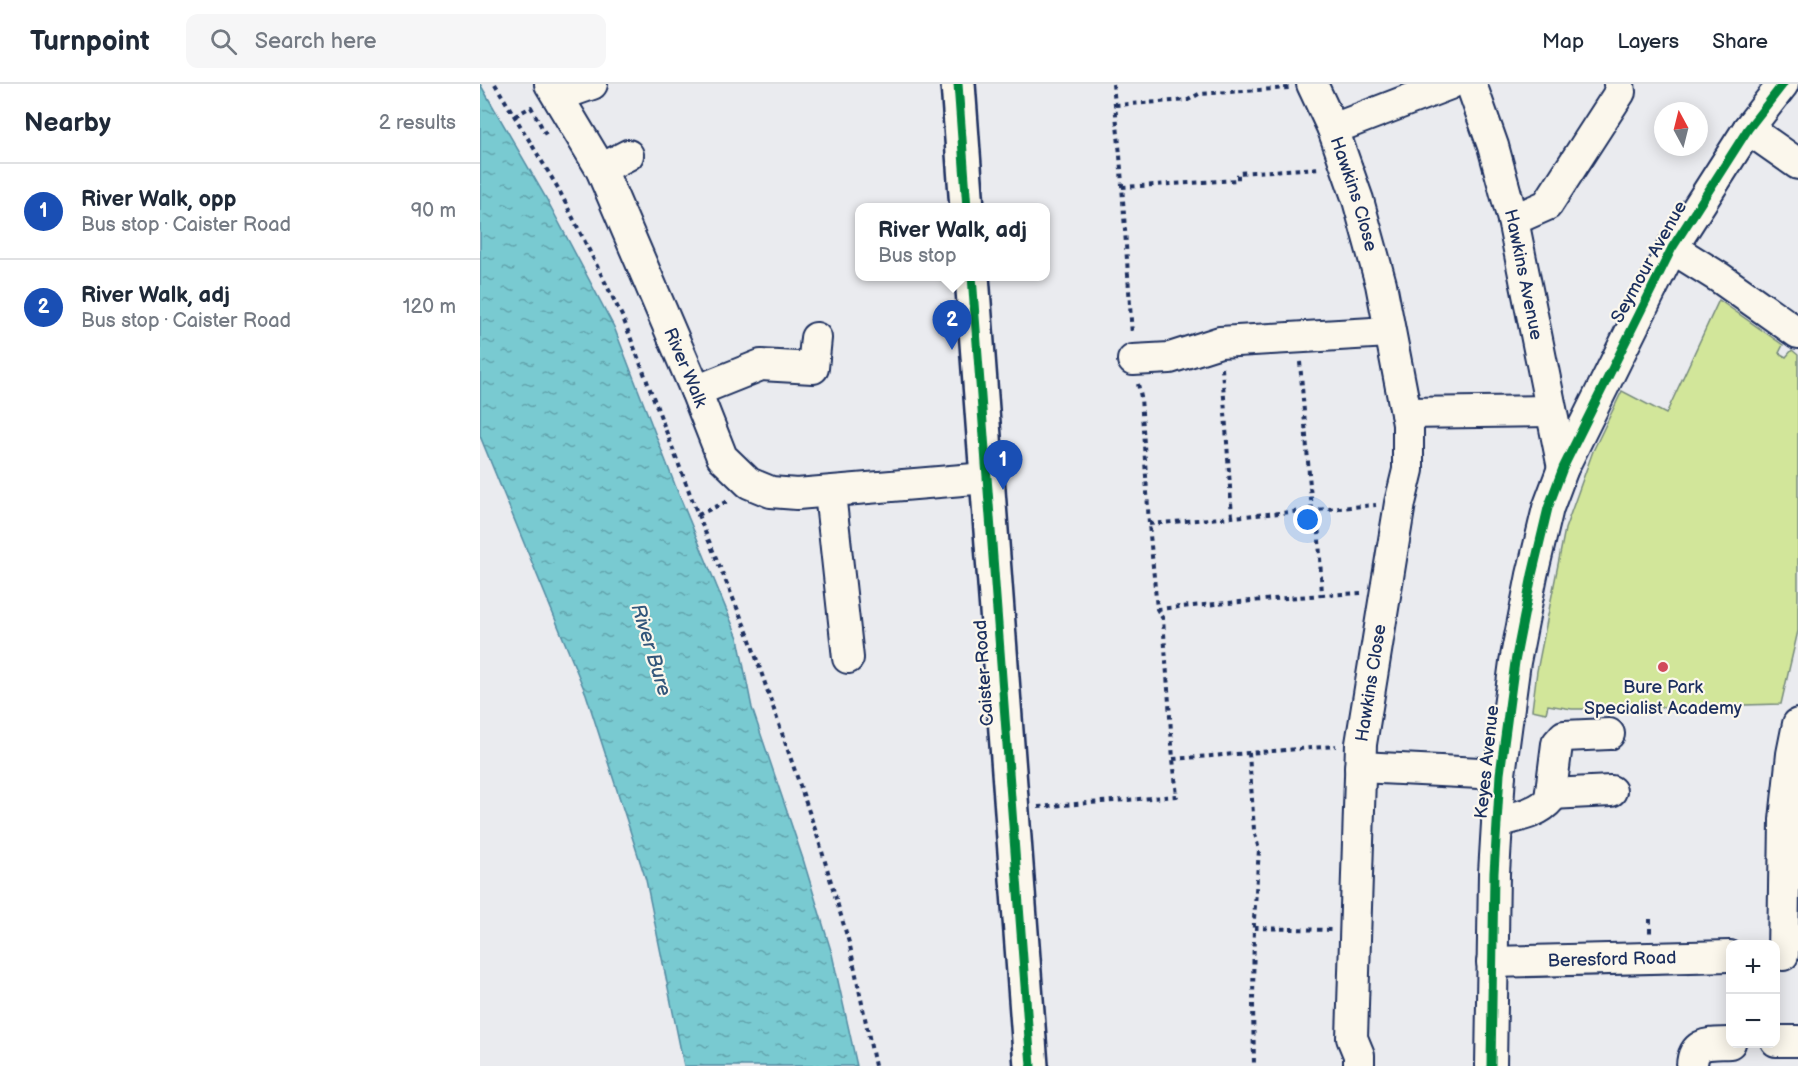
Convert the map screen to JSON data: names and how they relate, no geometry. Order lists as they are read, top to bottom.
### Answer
{
  "streets": {
    "main road": ["Caister Road"],
    "street": [
      "Hawkins Close",
      "Seymour Avenue",
      "Hawkins Avenue",
      "River Walk",
      "Keyes Avenue",
      "Beresford Road"
    ]
  },
  "crossings": [
    ["Seymour Avenue", "Hawkins Avenue"],
    ["Seymour Avenue", "Keyes Avenue"],
    ["Hawkins Avenue", "Keyes Avenue"],
    ["River Walk", "Caister Road"],
    ["Keyes Avenue", "Beresford Road"]
  ],
  "water": ["River Bure"],
  "places": ["Bure Park Specialist Academy"],
  "north": "top",
  "page": {
    "header": "Turnpoint",
    "search": "Search here",
    "nav": ["Map", "Layers", "Share"],
    "heading": ["Nearby", "2 results"],
    "list": [
      {
        "mark": "1",
        "name": "River Walk, opp",
        "note": "Bus stop · Caister Road",
        "value": "90 m"
      },
      {
        "mark": "2",
        "name": "River Walk, adj",
        "note": "Bus stop · Caister Road",
        "value": "120 m"
      }
    ],
    "popup": ["River Walk, adj", "Bus stop"],
    "pins": ["2", "1"],
    "map_buttons": ["+", "−"]
  }
}
